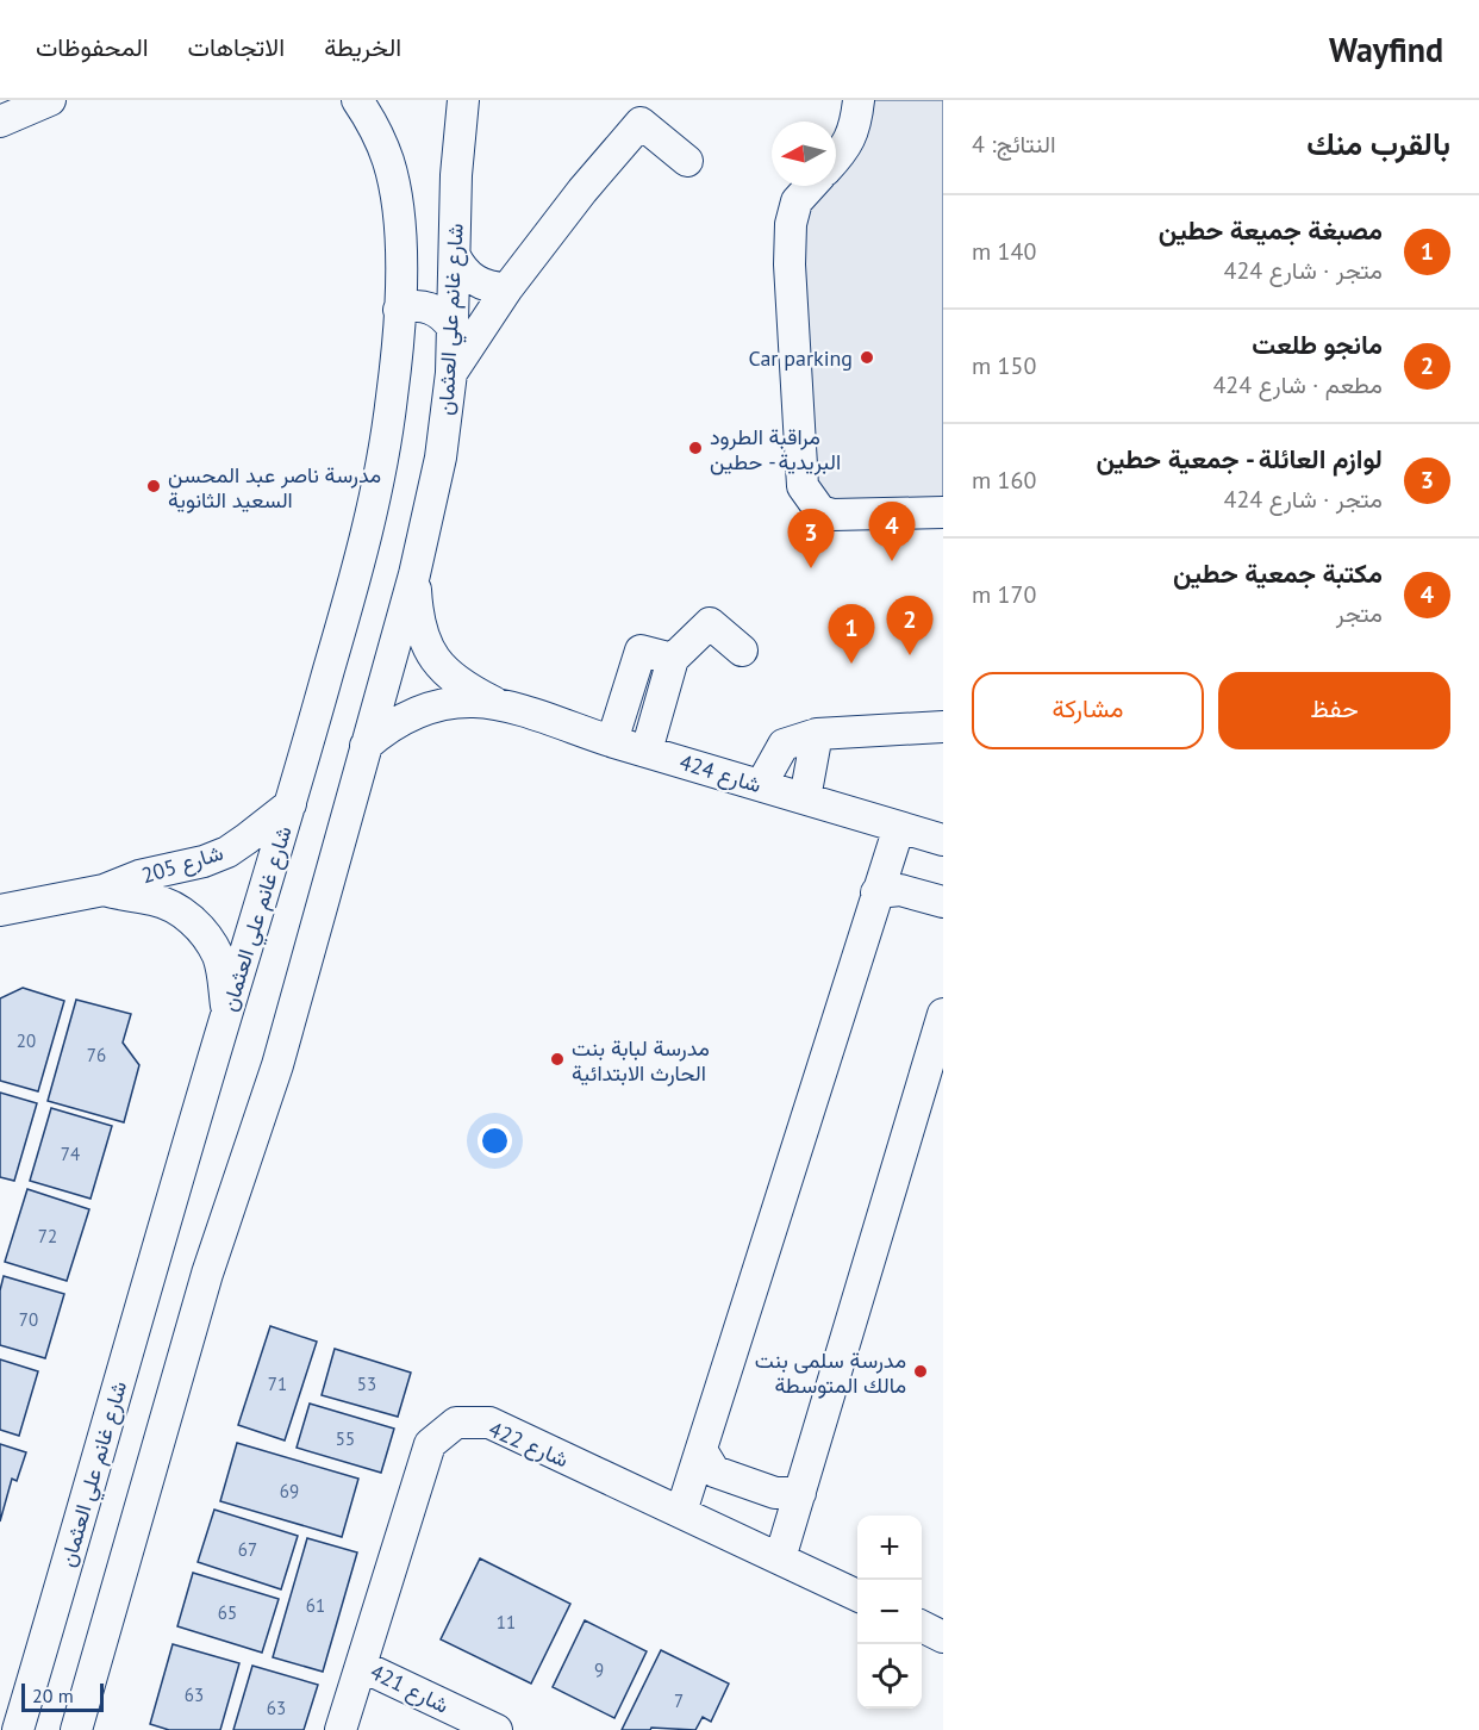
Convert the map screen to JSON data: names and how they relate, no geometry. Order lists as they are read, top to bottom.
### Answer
{
  "streets": {
    "street": [
      "شارع غانم علي العثمان",
      "شارع 424",
      "شارع 205",
      "شارع 422",
      "شارع 421"
    ]
  },
  "crossings": [
    ["شارع غانم علي العثمان", "شارع 424"],
    ["شارع غانم علي العثمان", "شارع 205"],
    ["شارع 422", "شارع 421"]
  ],
  "places": [
    "Car parking",
    "مراقبة الطرود البريدية - حطين",
    "مدرسة ناصر عبد المحسن السعيد الثانوية",
    "مدرسة لبابة بنت الحارث الابتدائية",
    "مدرسة سلمى بنت مالك المتوسطة"
  ],
  "house_numbers": [
    "20",
    "76",
    "74",
    "72",
    "70",
    "71",
    "53",
    "55",
    "69",
    "67",
    "61",
    "65",
    "11",
    "9",
    "63",
    "7",
    "63"
  ],
  "scale_bar": "20 m",
  "north": "left",
  "page": {
    "header": "Wayfind",
    "nav": ["الخريطة", "الاتجاهات", "المحفوظات"],
    "heading": ["بالقرب منك", "النتائج: 4"],
    "list": [
      {
        "mark": "1",
        "name": "مصبغة جميعة حطين",
        "note": "متجر · شارع 424",
        "value": "140 m"
      },
      {
        "mark": "2",
        "name": "مانجو طلعت",
        "note": "مطعم · شارع 424",
        "value": "150 m"
      },
      {
        "mark": "3",
        "name": "لوازم العائلة - جمعية حطين",
        "note": "متجر · شارع 424",
        "value": "160 m"
      },
      {
        "mark": "4",
        "name": "مكتبة جمعية حطين",
        "note": "متجر",
        "value": "170 m"
      }
    ],
    "pins": [
      "4",
      "3",
      "2",
      "1"
    ],
    "buttons": ["حفظ", "مشاركة"],
    "map_buttons": ["+", "−"],
    "scale": "20 m"
  }
}
